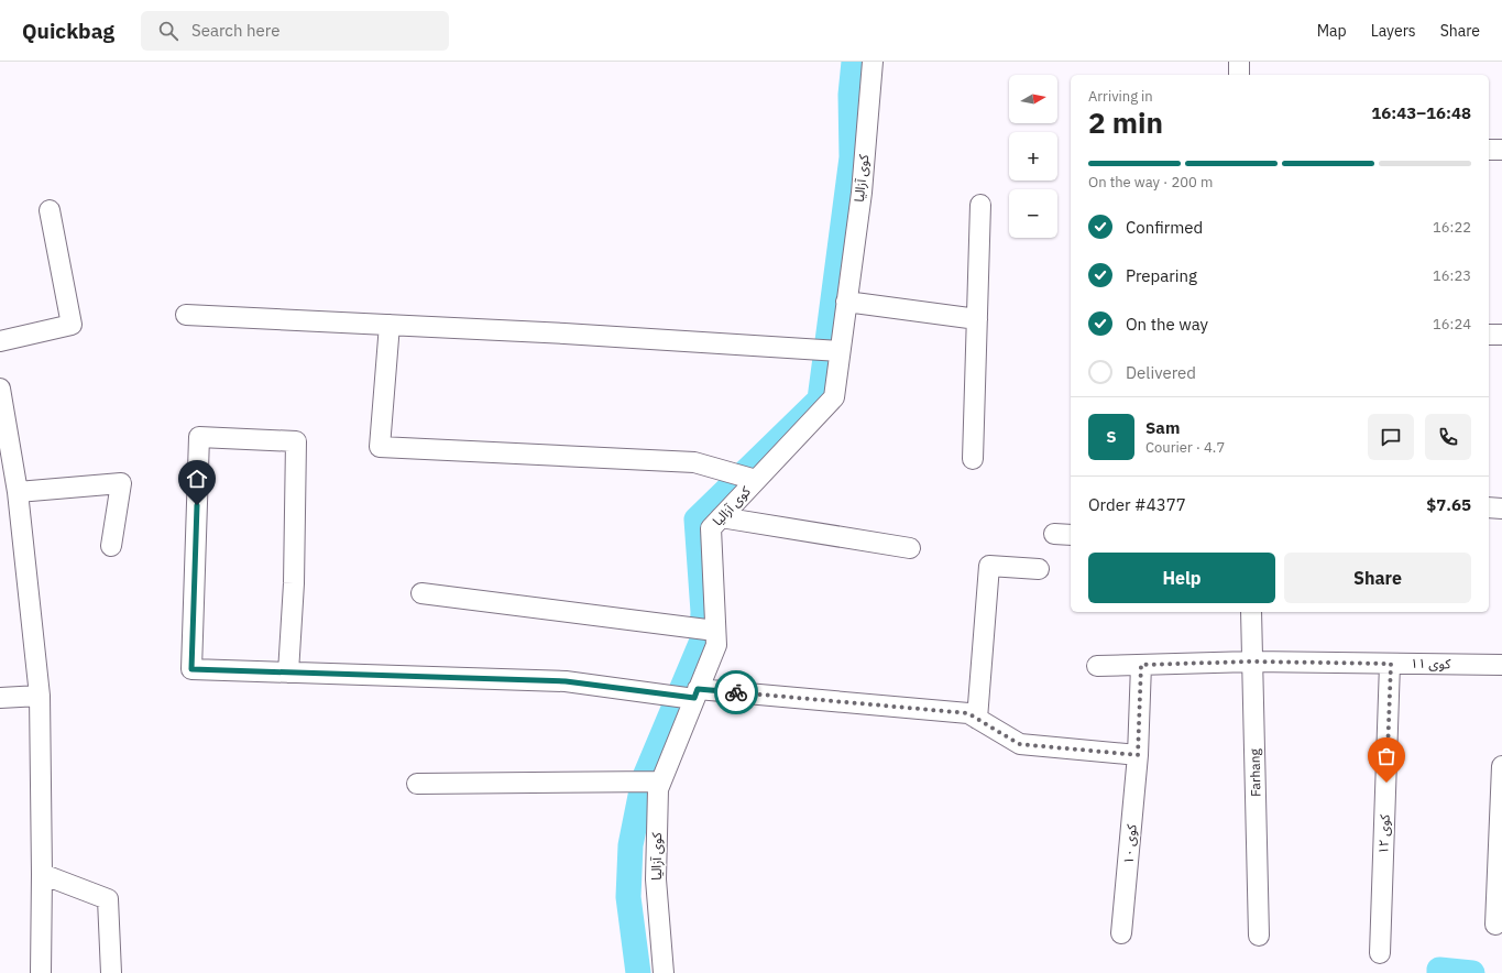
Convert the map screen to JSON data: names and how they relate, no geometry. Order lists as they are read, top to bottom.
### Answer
{
  "streets": {
    "street": [
      "کوی آزالیا",
      "کوی ۱۱",
      "Farhang",
      "کوی ۱۲",
      "کوی ۱۰"
    ]
  },
  "crossings": [
    ["کوی ۱۱", "Farhang"],
    ["کوی ۱۱", "کوی ۱۲"],
    ["کوی ۱۱", "کوی ۱۰"]
  ],
  "north": "right",
  "page": {
    "header": "Quickbag",
    "search": "Search here",
    "nav": ["Map", "Layers", "Share"],
    "map_buttons": ["+", "−"],
    "heading": ["2 min", "Arriving in", "16:43–16:48"],
    "panel": [
      "Sam",
      "Courier · 4.7",
      "Order #4377",
      "$7.65"
    ],
    "bar": "On the way · 200 m",
    "list": [
      ["Confirmed", "16:22"],
      ["Preparing", "16:23"],
      ["On the way", "16:24"],
      "Delivered"
    ],
    "round": "S",
    "buttons": ["Help", "Share"]
  }
}
